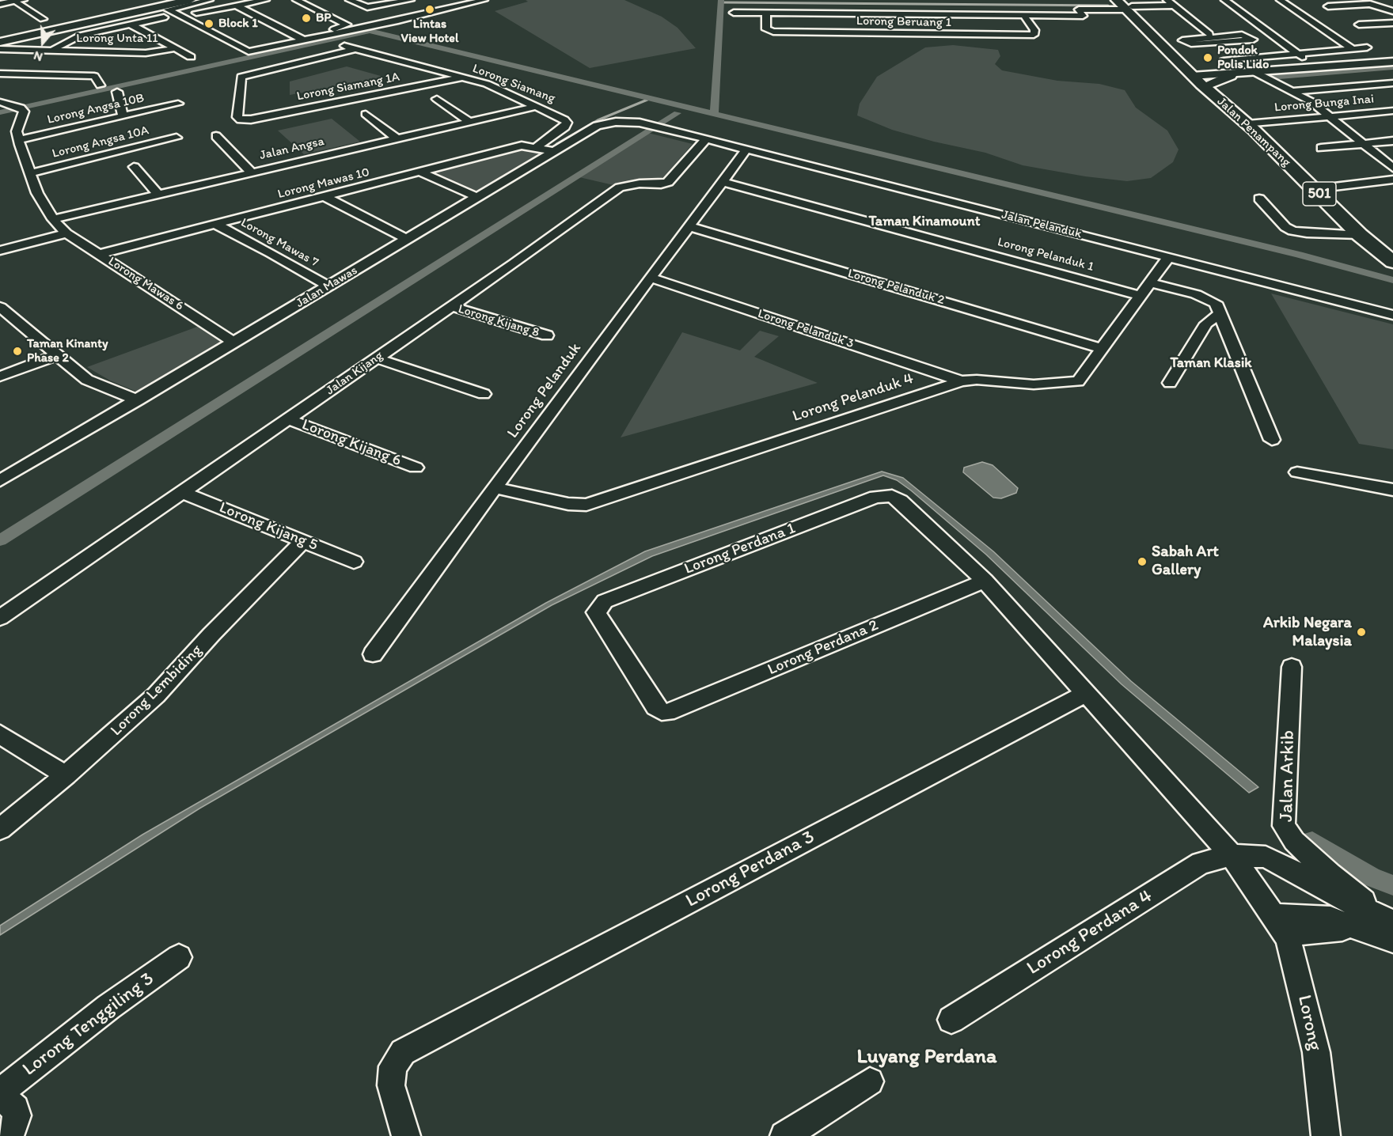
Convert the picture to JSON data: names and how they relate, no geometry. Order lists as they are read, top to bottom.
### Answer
{
  "streets": {
    "main road": ["Jalan Penampang", "501"],
    "street": [
      "Lorong Beruang 1",
      "Lorong Unta 11",
      "Lorong Siamang",
      "Lorong Siamang 1A",
      "Lorong Bunga Inai",
      "Lorong Angsa 10B",
      "Lorong Angsa 10A",
      "Jalan Angsa",
      "Lorong Mawas 10",
      "Jalan Pelanduk",
      "Lorong Mawas 7",
      "Lorong Pelanduk 1",
      "Lorong Mawas 6",
      "Jalan Mawas",
      "Lorong Pelanduk 2",
      "Lorong Kijang 8",
      "Lorong Pelanduk 3",
      "Jalan Kijang",
      "Lorong Pelanduk",
      "Lorong Pelanduk 4",
      "Lorong Kijang 6",
      "Lorong Kijang 5",
      "Lorong Perdana 1",
      "Lorong Perdana 2",
      "Lorong Lembiding",
      "Jalan Arkib",
      "Lorong Perdana 3",
      "Lorong Perdana 4",
      "Lorong",
      "Lorong Tenggiling 3"
    ]
  },
  "crossings": [
    ["Lorong Siamang", "Lorong Siamang 1A"],
    ["Lorong Siamang", "Jalan Angsa"],
    ["Lorong Siamang", "Lorong Mawas 10"],
    ["Lorong Bunga Inai", "Jalan Penampang"],
    ["Lorong Angsa 10B", "Lorong Mawas 6"],
    ["Lorong Angsa 10A", "Lorong Mawas 6"],
    ["Jalan Angsa", "Lorong Mawas 6"],
    ["Lorong Mawas 10", "Lorong Mawas 7"],
    ["Lorong Mawas 10", "Lorong Mawas 6"],
    ["Lorong Mawas 10", "Jalan Mawas"],
    ["Jalan Pelanduk", "Jalan Mawas"],
    ["Jalan Pelanduk", "Jalan Kijang"],
    ["Jalan Pelanduk", "Lorong Pelanduk"],
    ["Jalan Pelanduk", "Lorong Pelanduk 4"],
    ["Lorong Mawas 7", "Jalan Mawas"],
    ["Lorong Pelanduk 1", "Lorong Pelanduk"],
    ["Lorong Pelanduk 1", "Lorong Pelanduk 4"],
    ["Lorong Mawas 6", "Jalan Mawas"],
    ["Lorong Pelanduk 2", "Lorong Pelanduk"],
    ["Lorong Pelanduk 2", "Lorong Pelanduk 4"],
    ["Lorong Kijang 8", "Jalan Kijang"],
    ["Lorong Pelanduk 3", "Lorong Pelanduk"],
    ["Lorong Pelanduk 3", "Lorong Pelanduk 4"],
    ["Jalan Kijang", "Lorong Kijang 6"],
    ["Jalan Kijang", "Lorong Kijang 5"],
    ["Lorong Pelanduk", "Lorong Pelanduk 4"],
    ["Lorong Kijang 5", "Lorong Lembiding"],
    ["Lorong Perdana 1", "Lorong Perdana 2"],
    ["Lorong Perdana 1", "Lorong"],
    ["Lorong Perdana 2", "Lorong"],
    ["Jalan Arkib", "Lorong Perdana 4"],
    ["Lorong Perdana 3", "Lorong"],
    ["Lorong Perdana 4", "Lorong"]
  ],
  "districts": ["Taman Kinamount", "Taman Klasik", "Luyang Perdana"],
  "places": [
    "Lintas View Hotel",
    "BP",
    "Block 1",
    "Pondok Polis Lido",
    "Taman Kinanty Phase 2",
    "Sabah Art Gallery",
    "Arkib Negara Malaysia"
  ],
  "north": "bottom"
}
